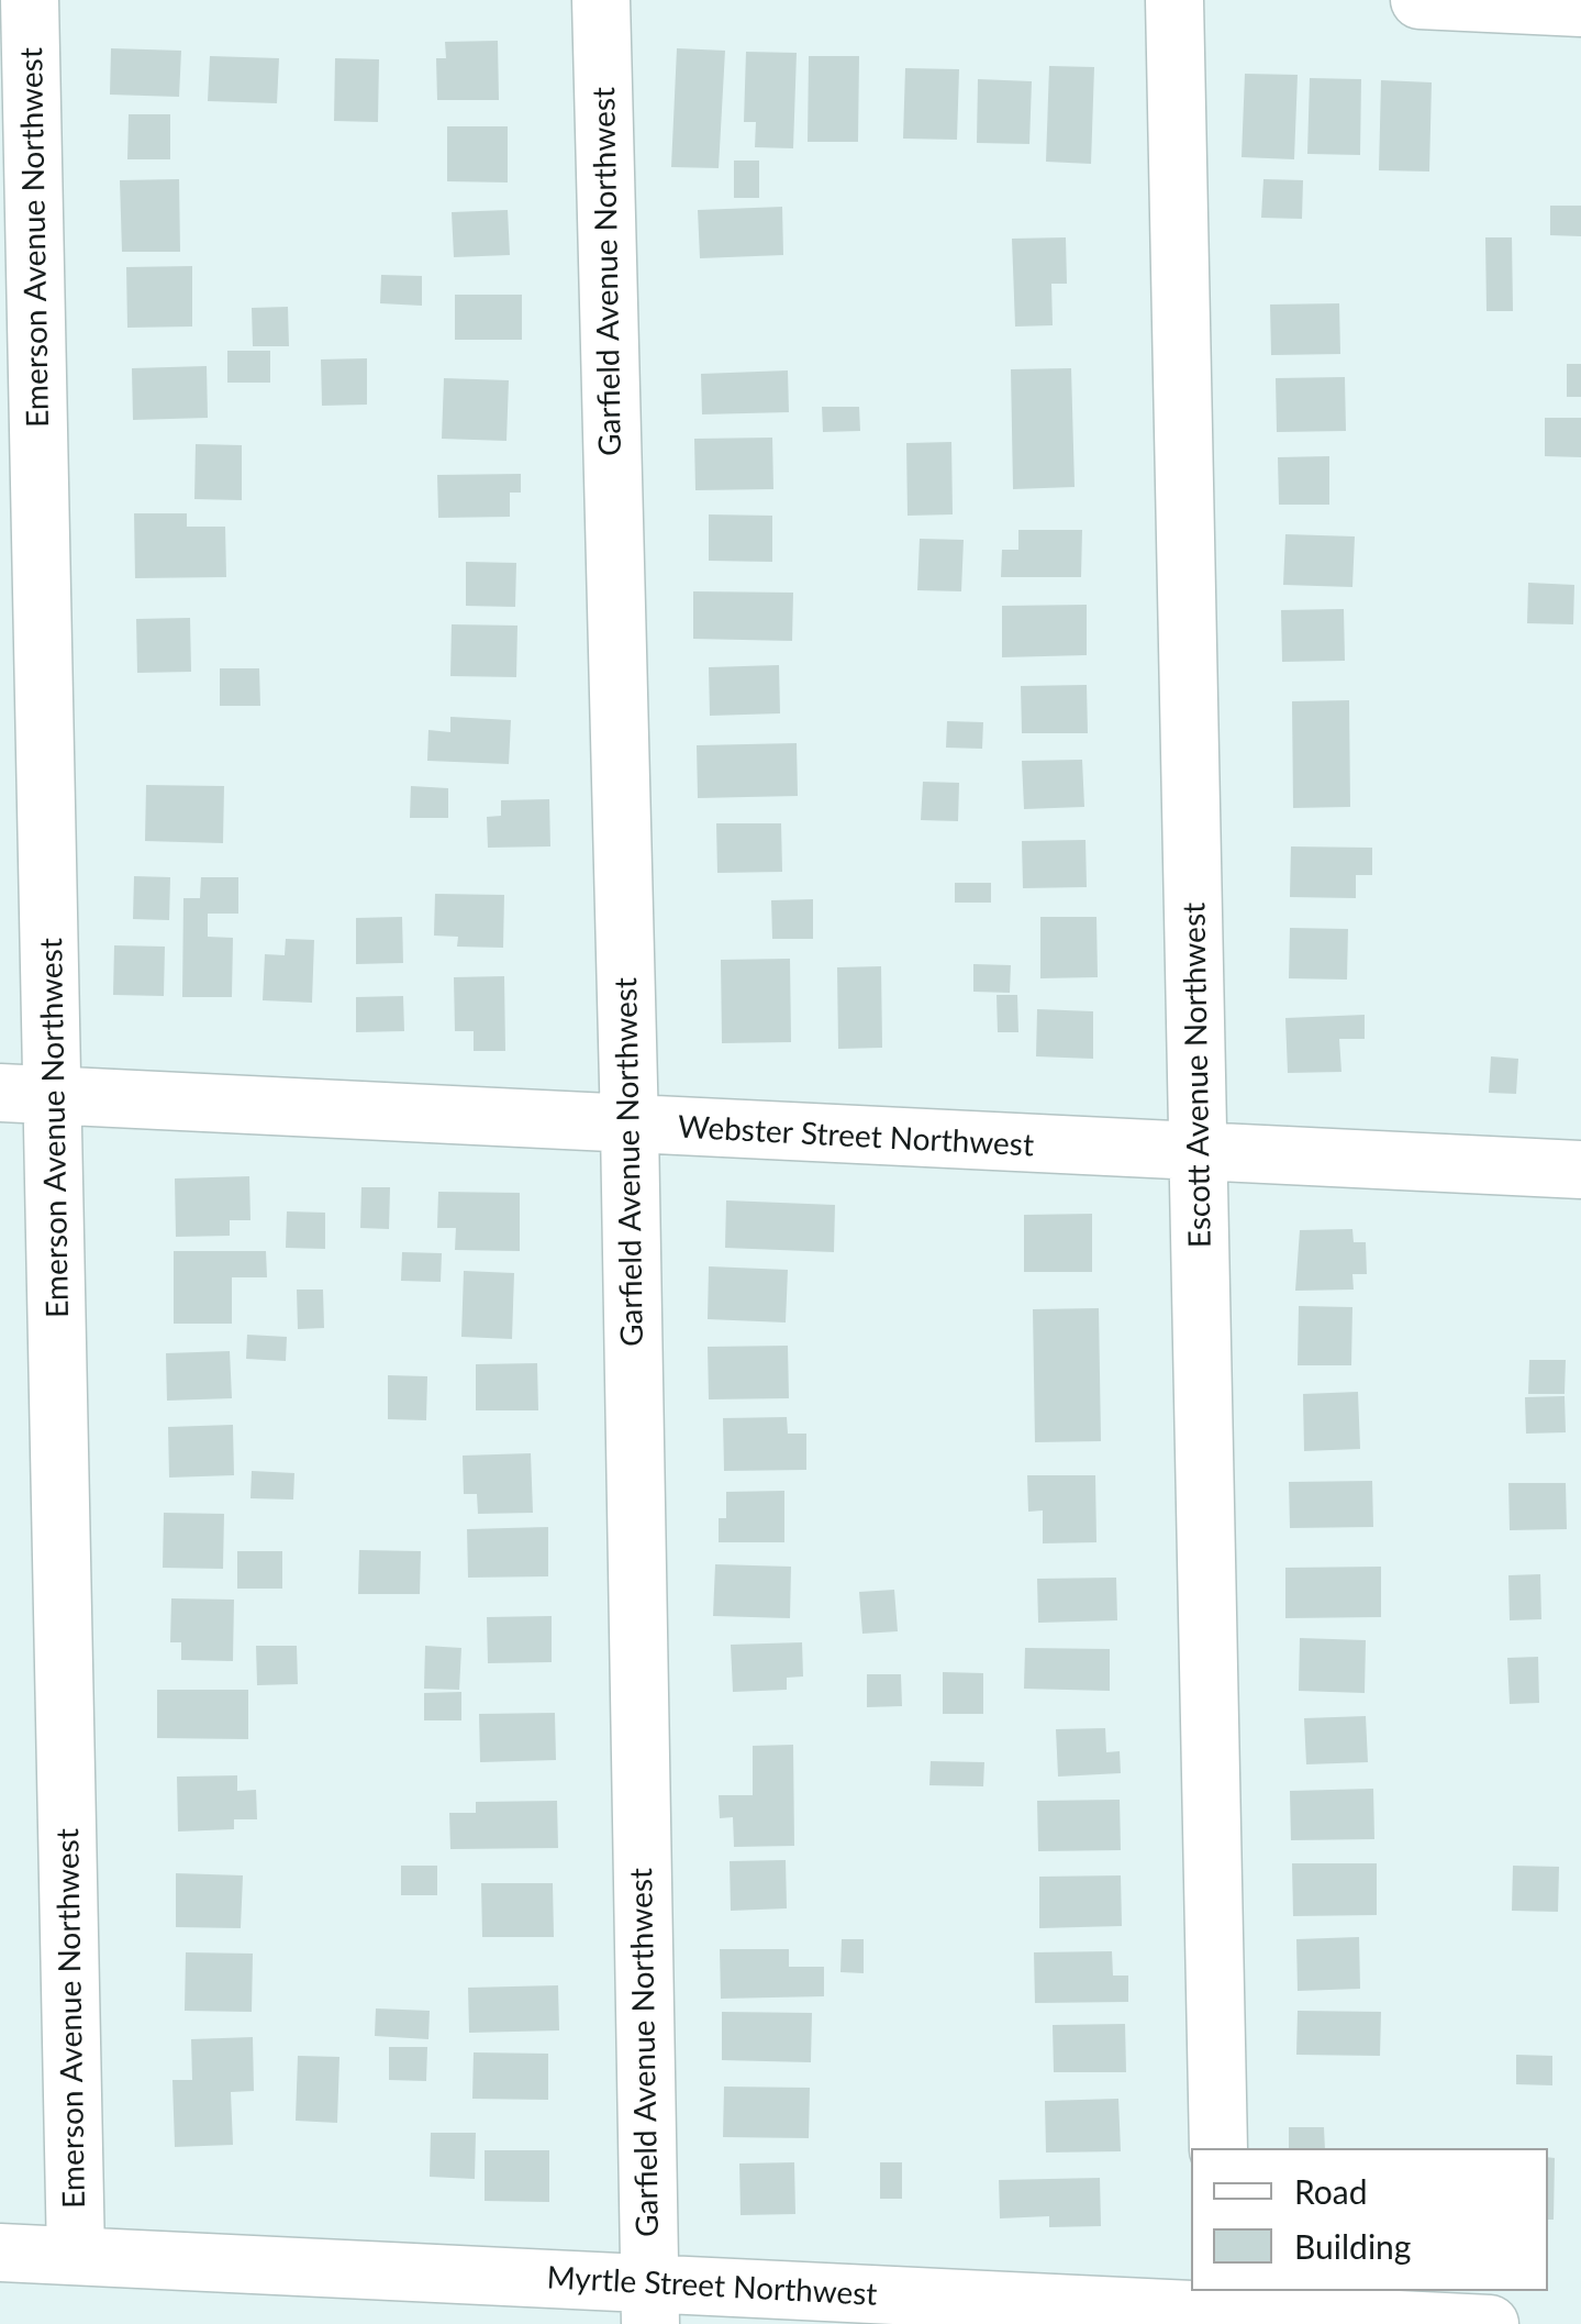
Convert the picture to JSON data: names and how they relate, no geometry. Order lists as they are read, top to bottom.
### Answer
{
  "streets": {
    "street": [
      "Emerson Avenue Northwest",
      "Garfield Avenue Northwest",
      "Escott Avenue Northwest",
      "Webster Street Northwest",
      "Myrtle Street Northwest"
    ]
  },
  "crossings": [
    ["Emerson Avenue Northwest", "Webster Street Northwest"],
    ["Emerson Avenue Northwest", "Myrtle Street Northwest"],
    ["Garfield Avenue Northwest", "Webster Street Northwest"],
    ["Garfield Avenue Northwest", "Myrtle Street Northwest"],
    ["Escott Avenue Northwest", "Webster Street Northwest"]
  ],
  "legend": ["Road", "Building"]
}
